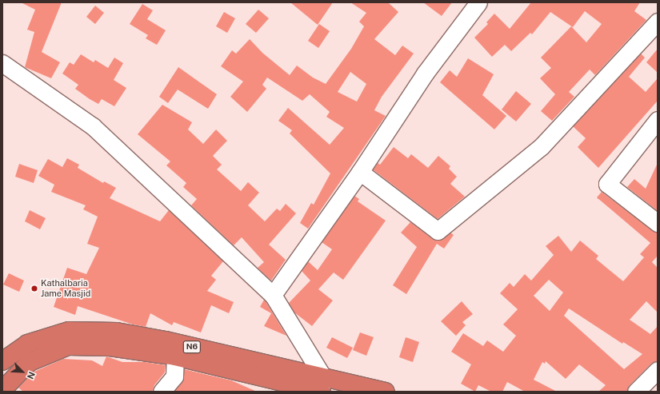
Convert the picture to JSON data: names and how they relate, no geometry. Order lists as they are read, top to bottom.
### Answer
{
  "streets": {
    "highway": ["N6"]
  },
  "places": ["Kathalbaria Jame Masjid"],
  "north": "bottom right"
}
